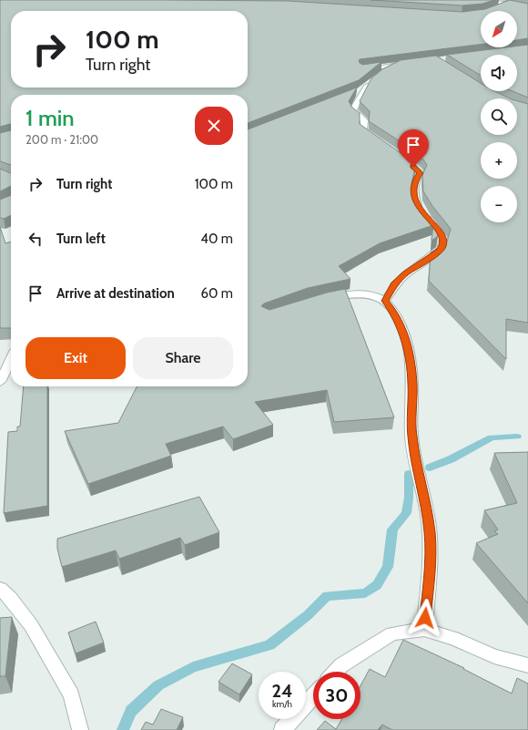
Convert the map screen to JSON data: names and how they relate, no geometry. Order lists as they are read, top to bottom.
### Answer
{
  "north": "bottom left",
  "page": {
    "map_buttons": ["+", "−"],
    "turn": ["100 m", "Turn right"],
    "heading": ["1 min", "200 m · 21:00"],
    "list": [
      {
        "name": "Turn right",
        "value": "100 m"
      },
      {
        "name": "Turn left",
        "value": "40 m"
      },
      {
        "name": "Arrive at destination",
        "value": "60 m"
      }
    ],
    "buttons": ["Exit", "Share"],
    "speed": "24 km/h",
    "limit": "30"
  }
}
